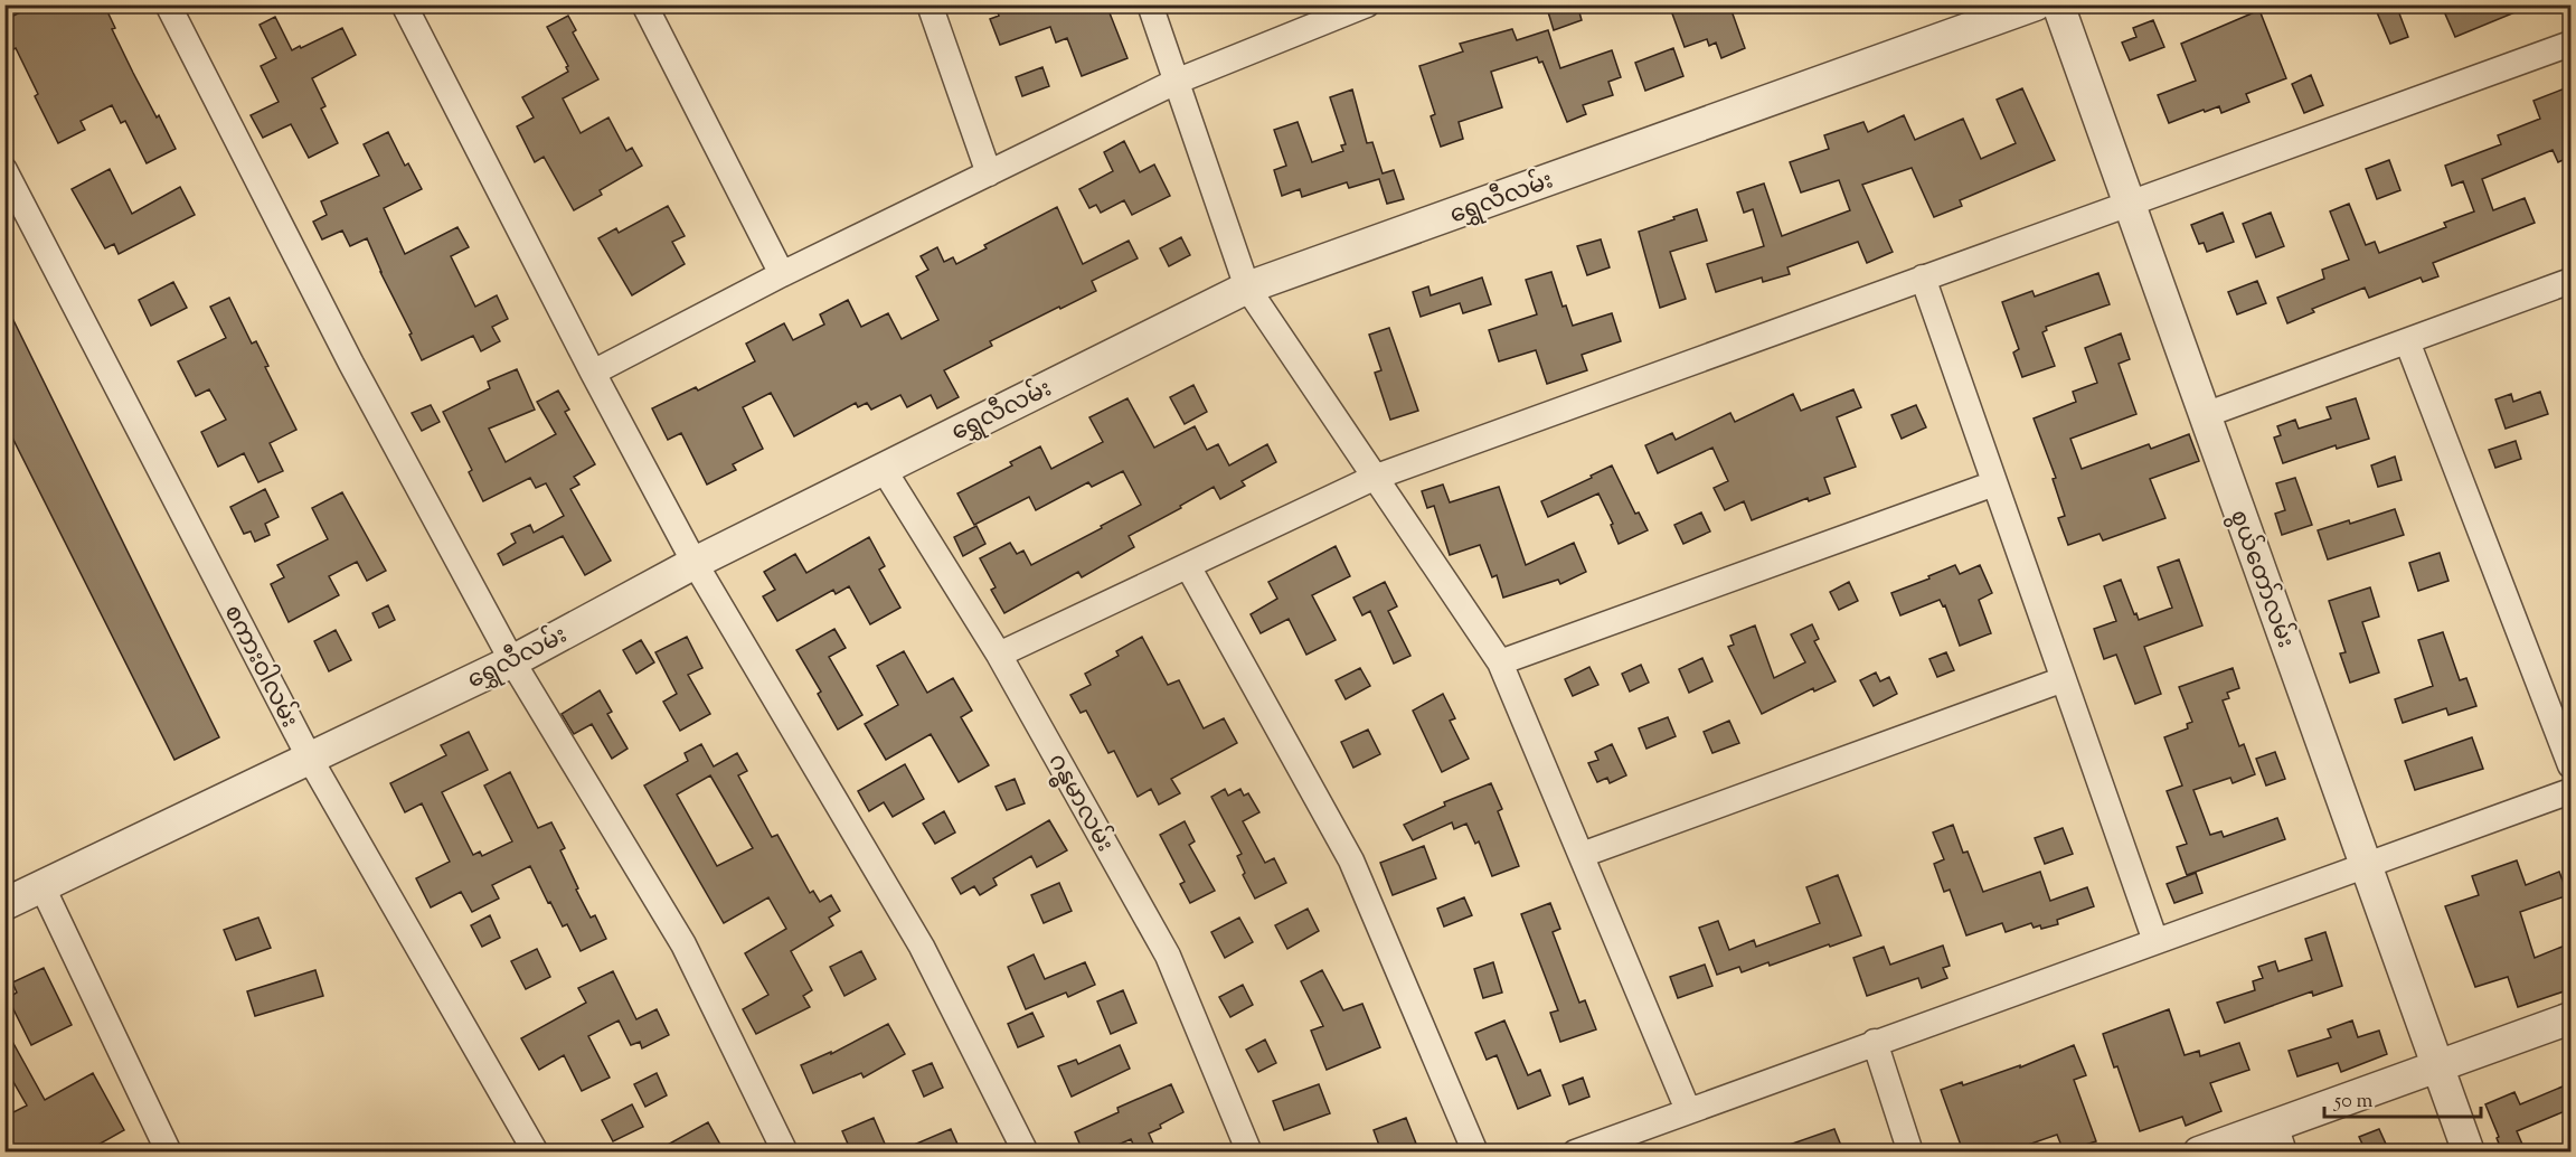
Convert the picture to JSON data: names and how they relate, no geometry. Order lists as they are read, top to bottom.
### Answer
{
  "streets": {
    "street": [
      "ရွှေလီလမ်း",
      "စွယ်တော်လမ်း",
      "စကားဝါလမ်း",
      "ဂန္ဓမာလမ်း"
    ]
  },
  "crossings": [
    ["ရွှေလီလမ်း", "စကားဝါလမ်း"],
    ["ရွှေလီလမ်း", "ဂန္ဓမာလမ်း"]
  ],
  "scale_bar": "50 m"
}
